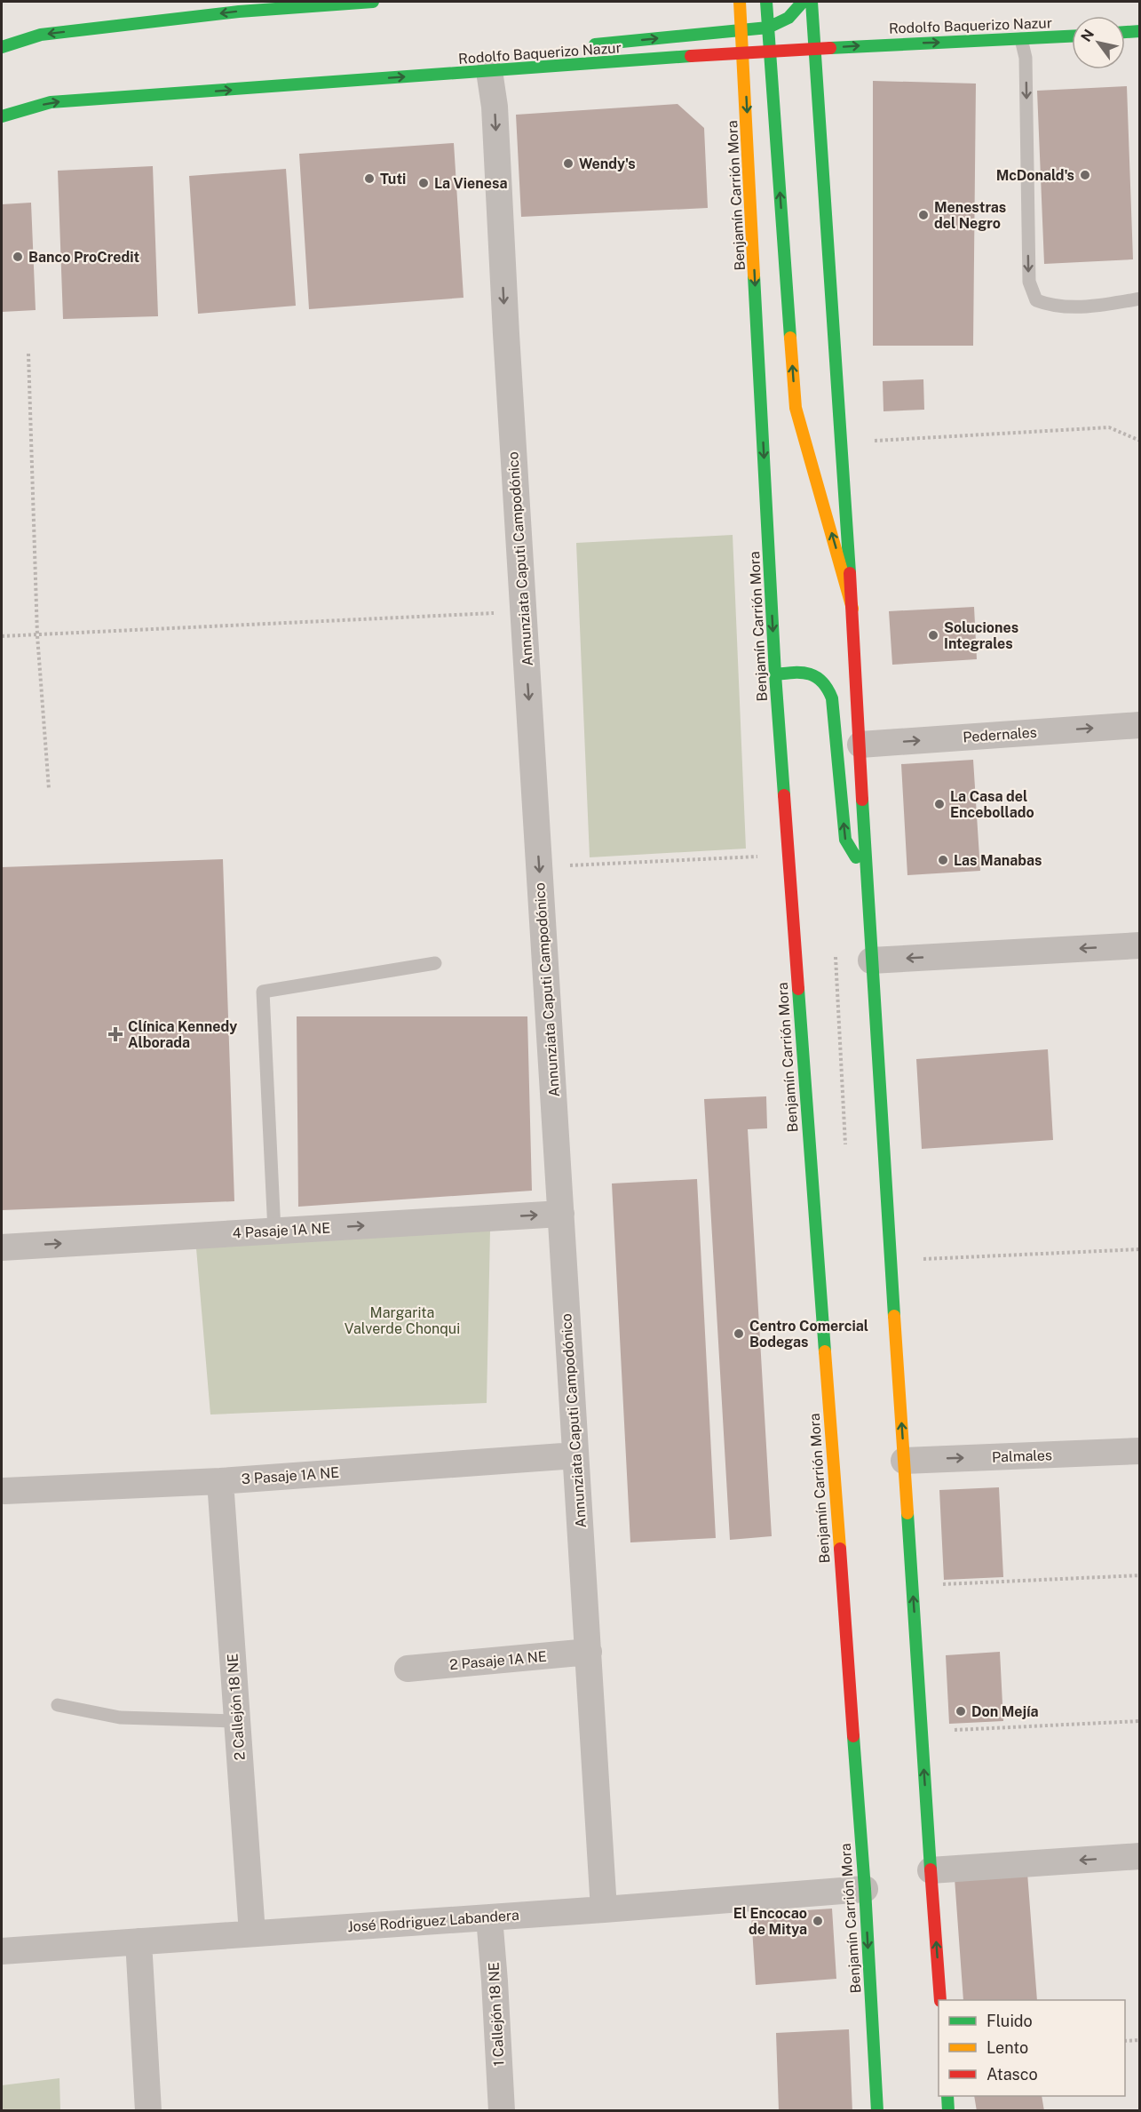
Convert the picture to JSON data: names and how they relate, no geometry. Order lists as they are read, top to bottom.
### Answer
{
  "streets": {
    "main road": ["Rodolfo Baquerizo Nazur", "Benjamín Carrión Mora"],
    "street": [
      "Annunziata Caputi Campodónico",
      "Pedernales",
      "4 Pasaje 1A NE",
      "Palmales",
      "3 Pasaje 1A NE",
      "2 Pasaje 1A NE",
      "2 Callejón 18 NE",
      "José Rodriguez Labandera",
      "1 Callejón 18 NE"
    ]
  },
  "crossings": [
    ["Rodolfo Baquerizo Nazur", "Benjamín Carrión Mora"],
    ["Rodolfo Baquerizo Nazur", "Annunziata Caputi Campodónico"],
    ["Benjamín Carrión Mora", "José Rodriguez Labandera"],
    ["Annunziata Caputi Campodónico", "4 Pasaje 1A NE"],
    ["Annunziata Caputi Campodónico", "3 Pasaje 1A NE"],
    ["Annunziata Caputi Campodónico", "2 Pasaje 1A NE"],
    ["Annunziata Caputi Campodónico", "José Rodriguez Labandera"],
    ["3 Pasaje 1A NE", "2 Callejón 18 NE"],
    ["2 Callejón 18 NE", "José Rodriguez Labandera"],
    ["José Rodriguez Labandera", "1 Callejón 18 NE"]
  ],
  "one_way": ["Annunziata Caputi Campodónico", "4 Pasaje 1A NE", "Palmales"],
  "parks": ["Margarita Valverde Chonqui"],
  "places": {
    "other": [
      "Wendy's",
      "McDonald's",
      "Tuti",
      "La Vienesa",
      "Menestras del Negro",
      "Banco ProCredit",
      "Soluciones Integrales",
      "La Casa del Encebollado",
      "Las Manabas",
      "Centro Comercial Bodegas",
      "Don Mejía",
      "El Encocao de Mitya"
    ],
    "health": ["Clínica Kennedy Alborada"]
  },
  "legend": ["Fluido", "Lento", "Atasco"],
  "north": "top left"
}
